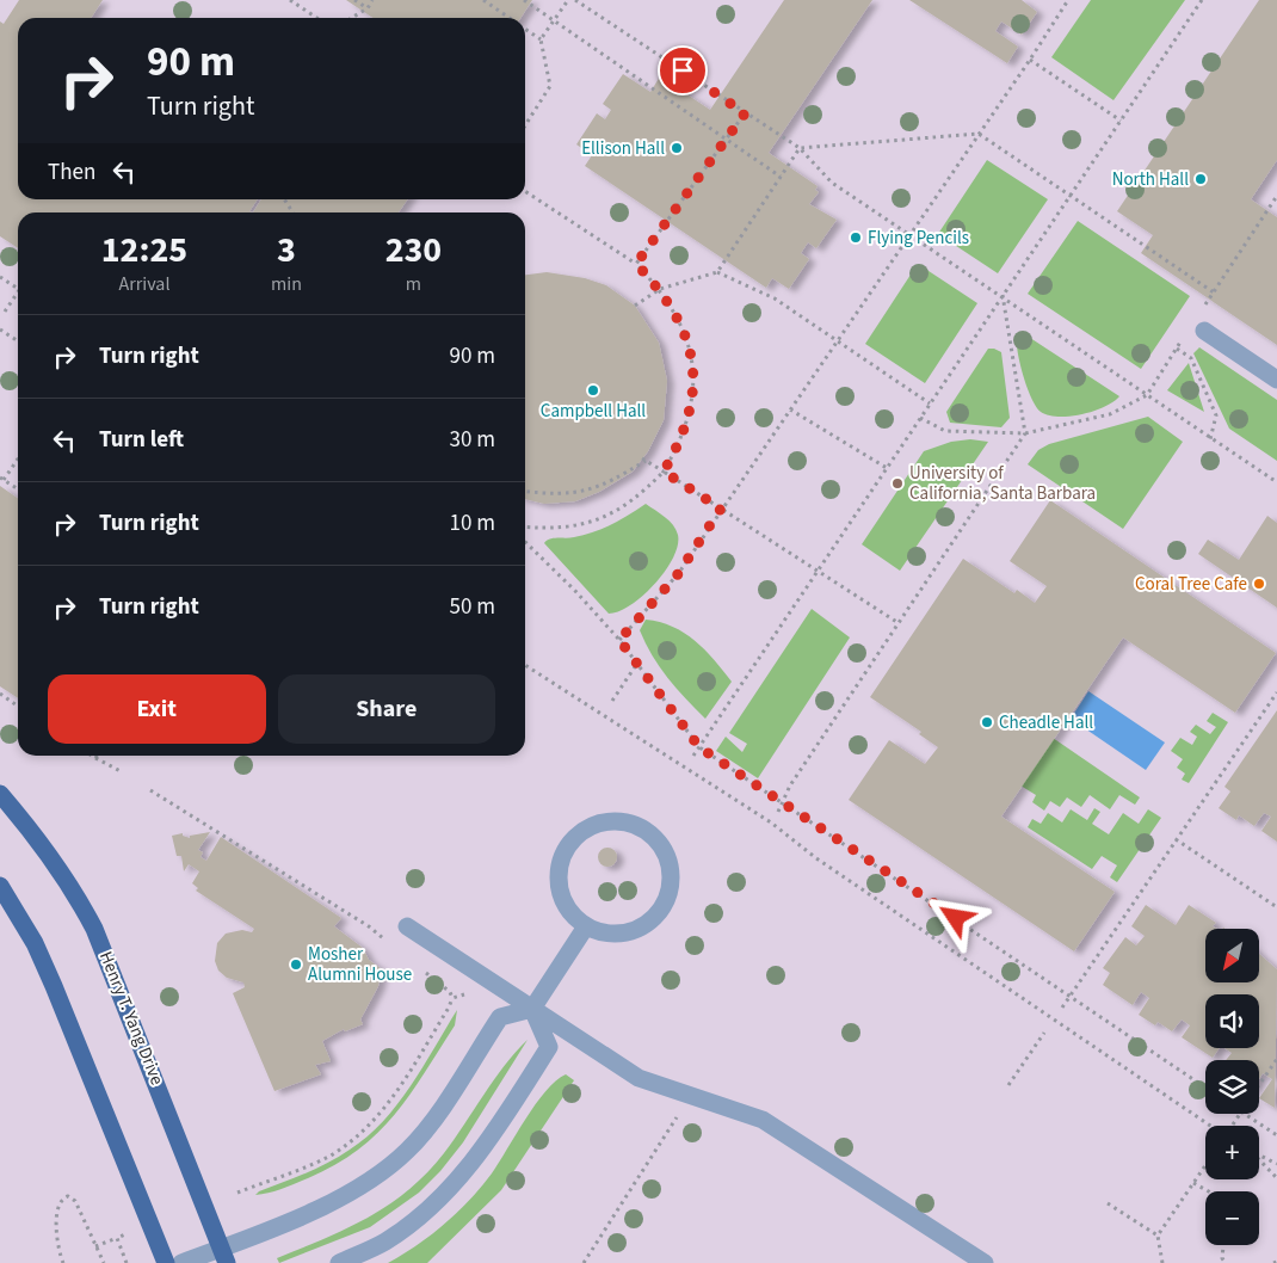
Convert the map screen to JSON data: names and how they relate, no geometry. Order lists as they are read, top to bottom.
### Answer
{
  "streets": {
    "main road": ["Henry T. Yang Drive"]
  },
  "places": [
    "Ellison Hall",
    "North Hall",
    "Flying Pencils",
    "Campbell Hall",
    "University of California, Santa Barbara",
    "Coral Tree Cafe",
    "Cheadle Hall",
    "Mosher Alumni House"
  ],
  "north": "bottom left",
  "page": {
    "turn": ["90 m", "Turn right"],
    "then": "Then",
    "eta": [
      "12:25",
      "Arrival",
      "3",
      "min",
      "230",
      "m"
    ],
    "list": [
      {
        "name": "Turn right",
        "value": "90 m"
      },
      {
        "name": "Turn left",
        "value": "30 m"
      },
      {
        "name": "Turn right",
        "value": "10 m"
      },
      {
        "name": "Turn right",
        "value": "50 m"
      }
    ],
    "buttons": ["Exit", "Share"],
    "map_buttons": ["+", "−"]
  }
}
